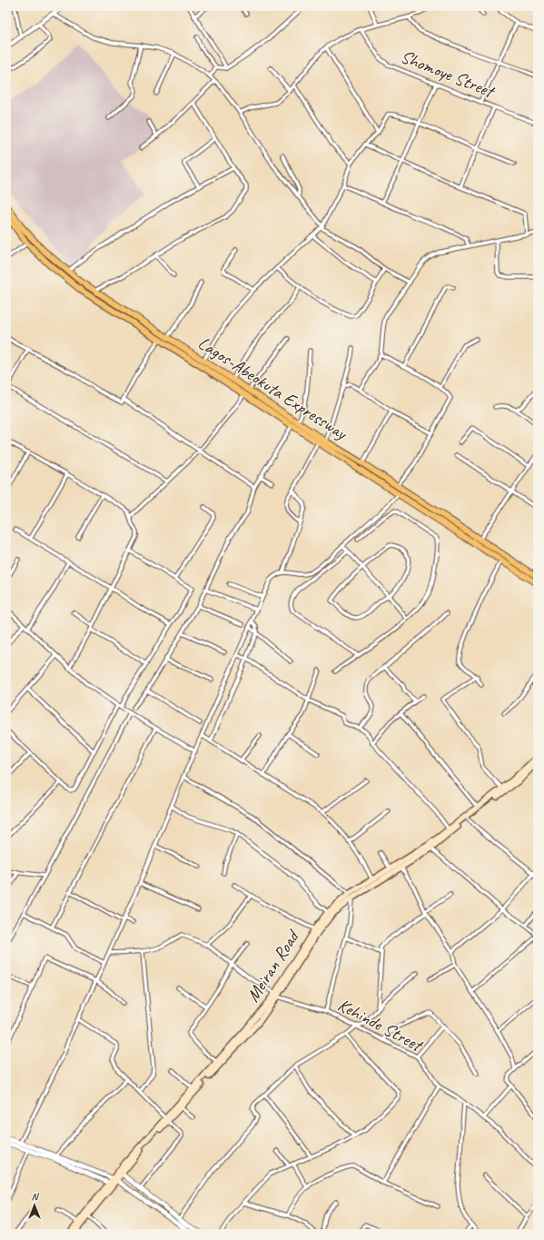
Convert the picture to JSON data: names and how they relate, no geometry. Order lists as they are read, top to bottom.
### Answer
{
  "streets": {
    "highway": ["Lagos-Abeokuta Expressway"],
    "main road": ["Meiran Road"],
    "street": ["Shomoye Street", "Kehinde Street"]
  },
  "crossings": [
    ["Meiran Road", "Kehinde Street"]
  ],
  "north": "top"
}
